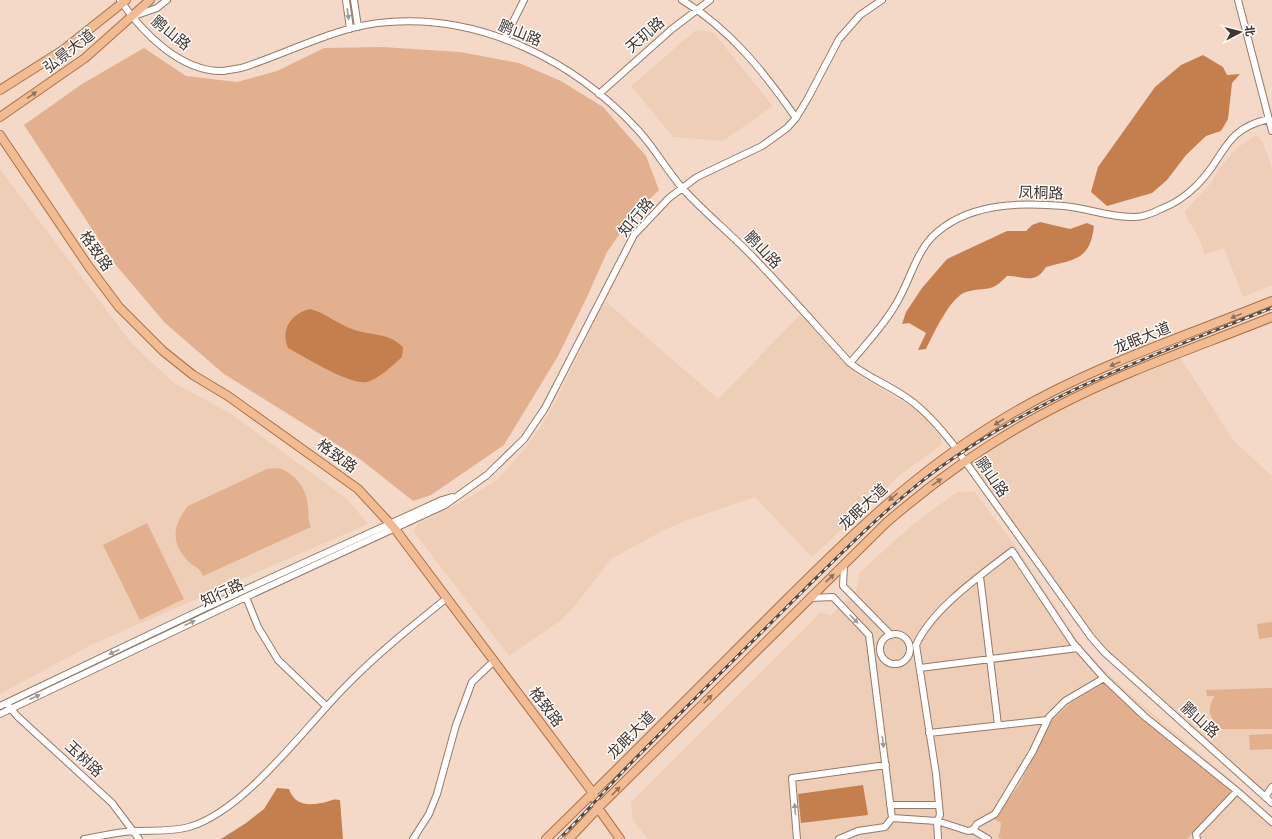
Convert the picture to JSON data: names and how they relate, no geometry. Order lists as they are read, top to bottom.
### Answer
{
  "streets": {
    "main road": ["弘景大道", "格致路", "龙眠大道"],
    "street": [
      "鹏山路",
      "天玑路",
      "凤桐路",
      "知行路",
      "玉树路"
    ]
  },
  "crossings": [
    ["鹏山路", "天玑路"],
    ["鹏山路", "弘景大道"],
    ["鹏山路", "凤桐路"],
    ["鹏山路", "知行路"],
    ["鹏山路", "龙眠大道"],
    ["知行路", "格致路"],
    ["知行路", "玉树路"],
    ["格致路", "龙眠大道"]
  ],
  "north": "right"
}
